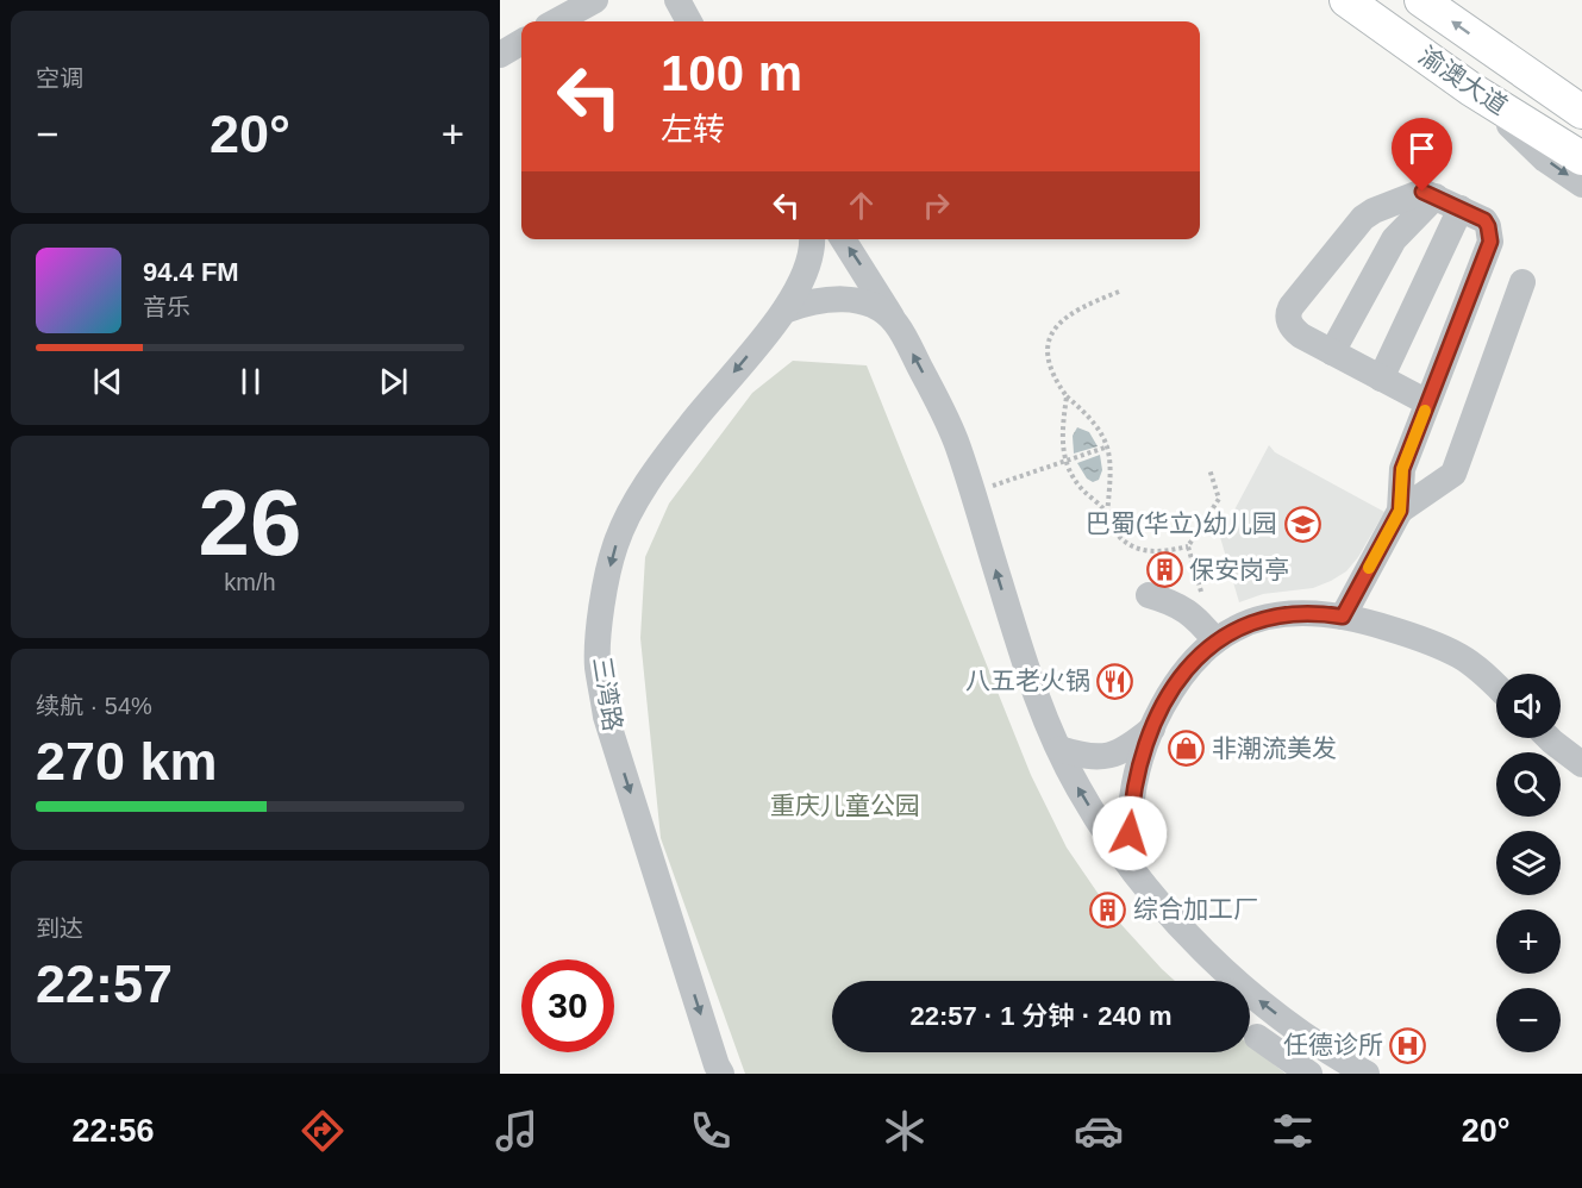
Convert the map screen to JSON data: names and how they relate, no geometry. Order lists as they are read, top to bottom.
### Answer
{
  "streets": {
    "main road": ["渝澳大道"],
    "street": ["三湾路"]
  },
  "one_way": ["三湾路"],
  "parks": ["重庆儿童公园"],
  "places": {
    "school or university": ["巴蜀(华立)幼儿园"],
    "building": ["保安岗亭", "综合加工厂"],
    "restaurant": ["八五老火锅"],
    "shop": ["非潮流美发"],
    "hospital": ["任德诊所"]
  },
  "page": {
    "tile": [
      "空调",
      ["26", "km/h"],
      ["续航 · 54%", "270 km"],
      ["到达", "22:57"]
    ],
    "turn": ["100 m", "左转"],
    "heat": ["−", "20°", "+"],
    "song": ["94.4 FM", "音乐"],
    "map_buttons": ["+", "−"],
    "limit": "30",
    "trip": "22:57 · 1 分钟 · 240 m",
    "tabs": ["22:56", "20°"]
  }
}
